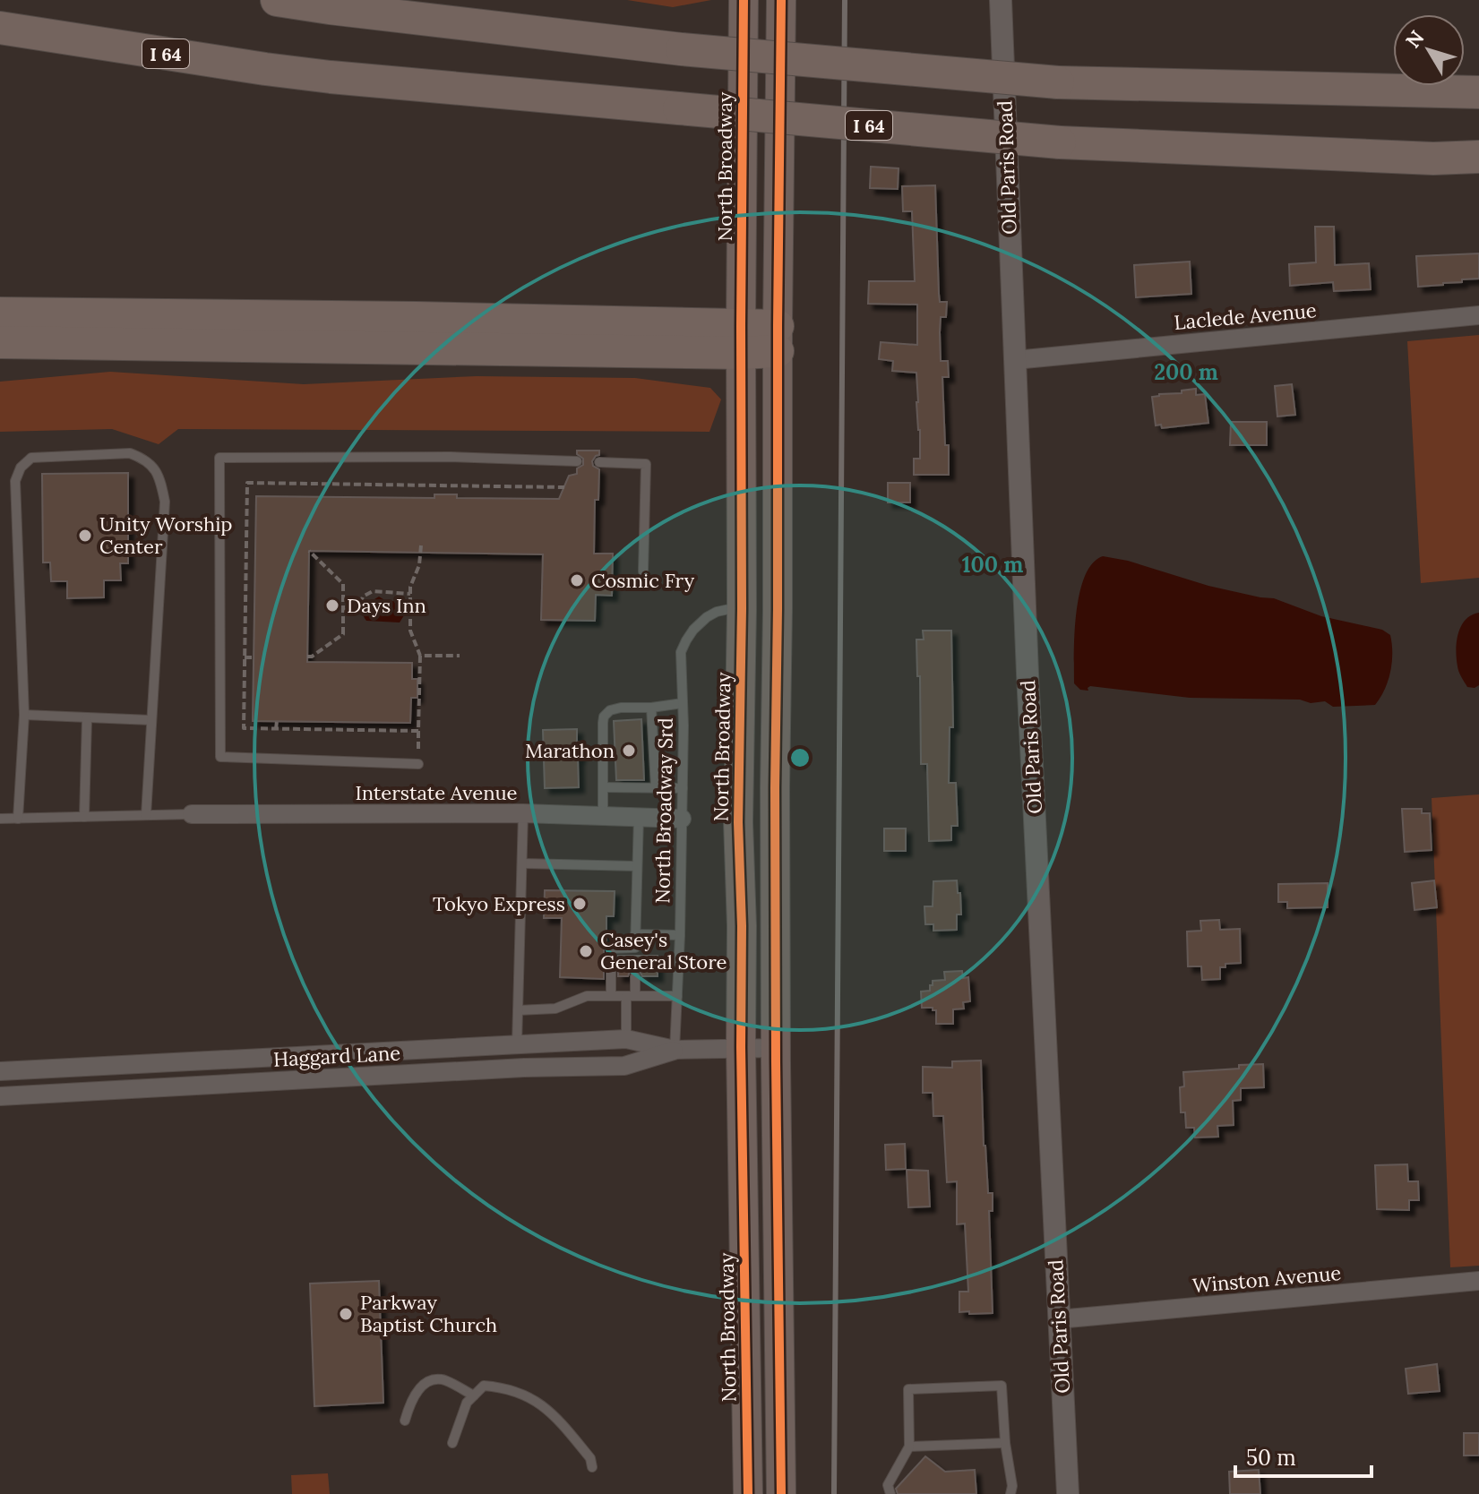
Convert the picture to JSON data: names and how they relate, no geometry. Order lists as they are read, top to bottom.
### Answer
{
  "streets": {
    "highway": ["I 64", "North Broadway"],
    "street": [
      "Old Paris Road",
      "Laclede Avenue",
      "Interstate Avenue",
      "Haggard Lane",
      "Winston Avenue"
    ],
    "lane": ["North Broadway Srd"]
  },
  "crossings": [
    ["North Broadway", "North Broadway Srd"],
    ["North Broadway", "Haggard Lane"],
    ["Old Paris Road", "Laclede Avenue"],
    ["Old Paris Road", "Winston Avenue"],
    ["Interstate Avenue", "North Broadway Srd"],
    ["North Broadway Srd", "Haggard Lane"]
  ],
  "places": [
    "Unity Worship Center",
    "Cosmic Fry",
    "Days Inn",
    "Marathon",
    "Tokyo Express",
    "Casey's General Store",
    "Parkway Baptist Church"
  ],
  "scale_bar": "50 m",
  "north": "top left",
  "rings": ["200 m", "100 m"]
}
